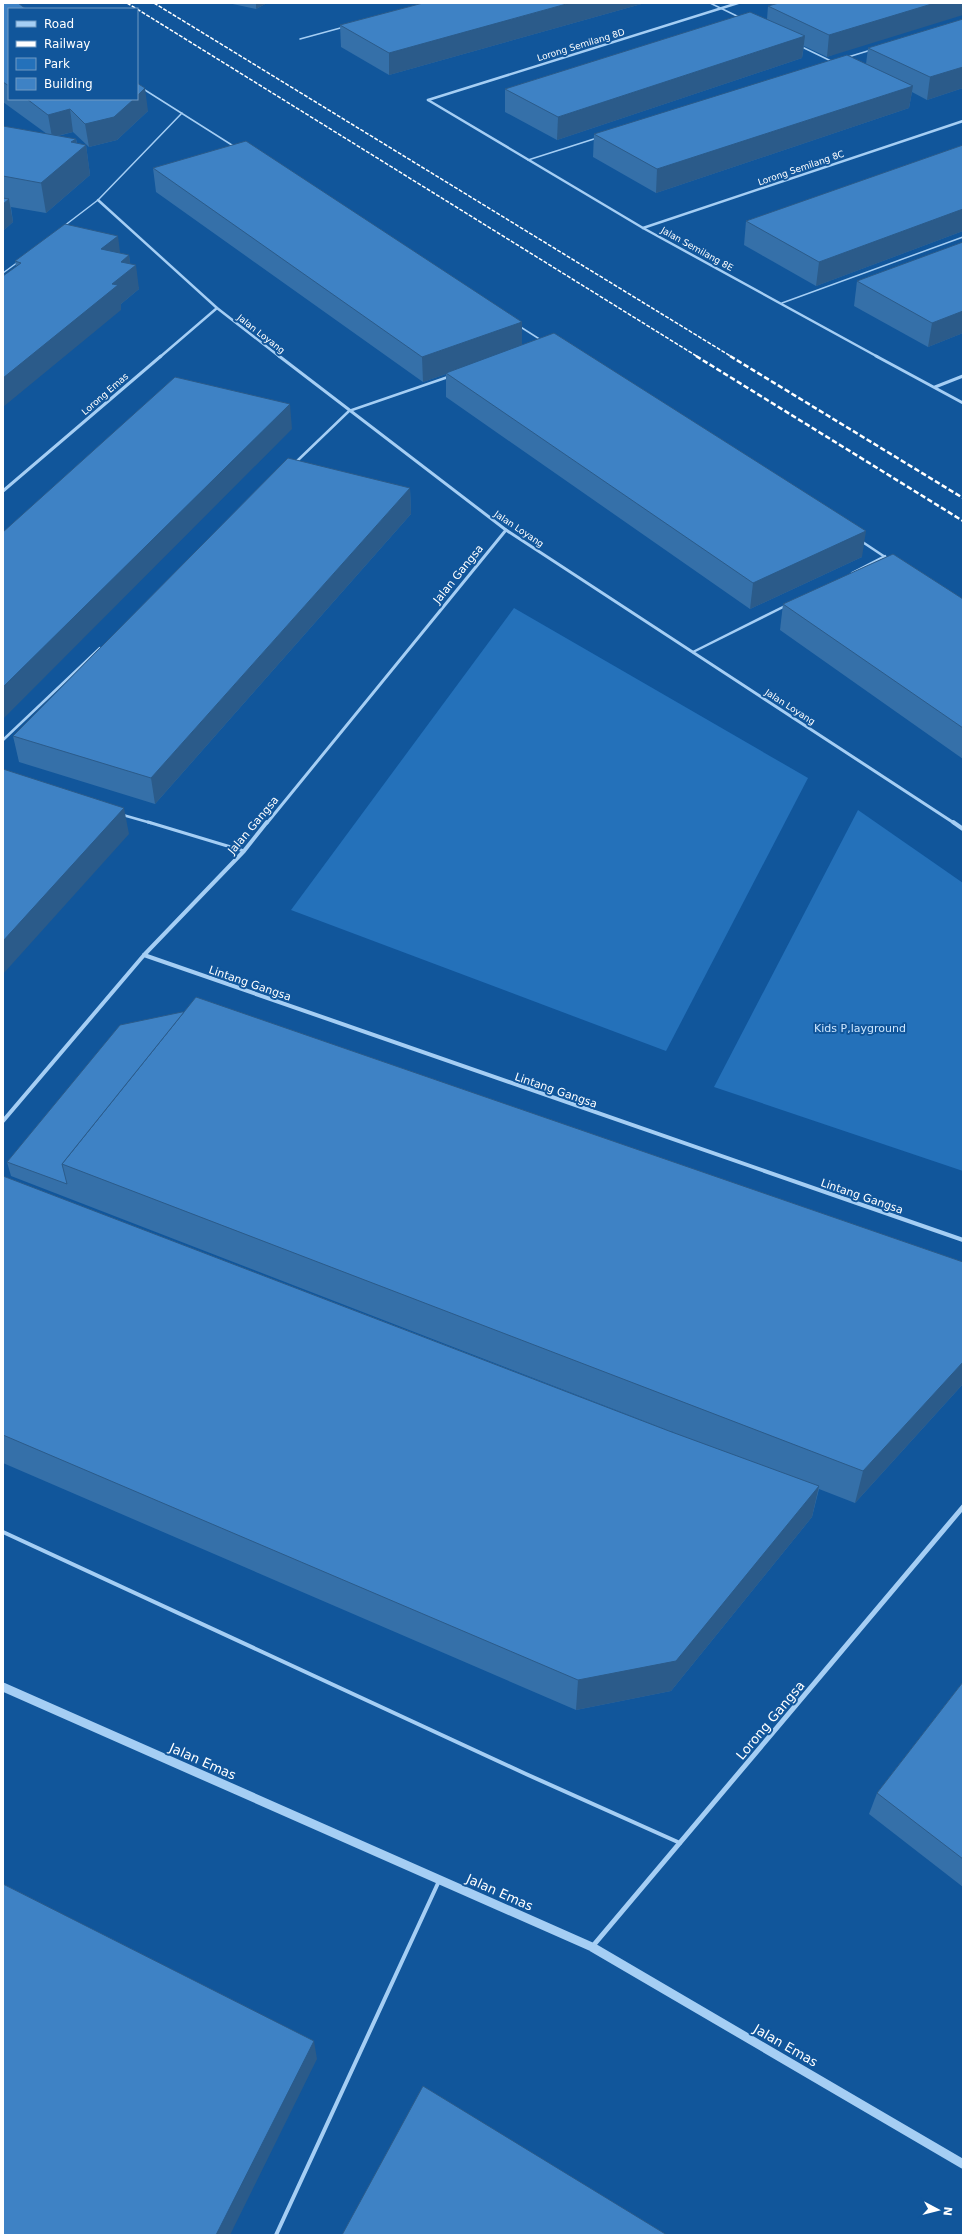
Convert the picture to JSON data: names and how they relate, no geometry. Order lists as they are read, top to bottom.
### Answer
{
  "streets": {
    "street": [
      "Lorong Semilang 8D",
      "Lorong Semilang 8C",
      "Jalan Semilang 8E",
      "Jalan Loyang",
      "Lorong Emas",
      "Jalan Gangsa",
      "Lintang Gangsa",
      "Lorong Gangsa",
      "Jalan Emas"
    ]
  },
  "crossings": [
    ["Lorong Semilang 8D", "Jalan Semilang 8E"],
    ["Lorong Semilang 8C", "Jalan Semilang 8E"],
    ["Jalan Loyang", "Lorong Emas"],
    ["Jalan Loyang", "Jalan Gangsa"],
    ["Jalan Gangsa", "Lintang Gangsa"],
    ["Lorong Gangsa", "Jalan Emas"]
  ],
  "parks": ["Kids P,layground"],
  "legend": [
    "Road",
    "Railway",
    "Park",
    "Building"
  ],
  "north": "right"
}
